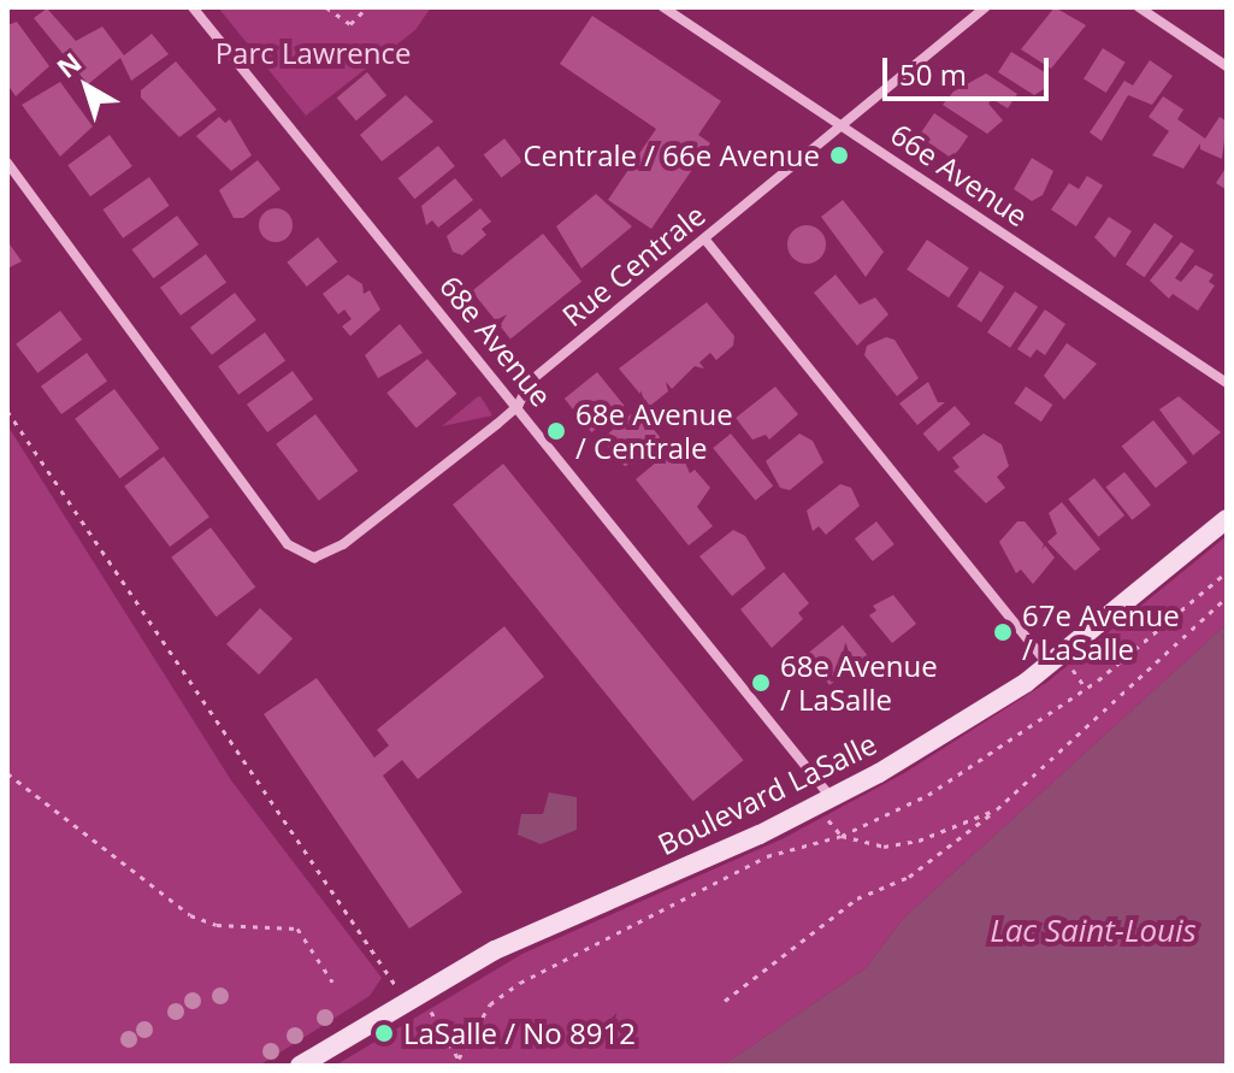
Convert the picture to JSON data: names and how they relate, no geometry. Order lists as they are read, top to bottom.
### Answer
{
  "streets": {
    "main road": ["Boulevard LaSalle"],
    "street": ["66e Avenue", "Rue Centrale", "68e Avenue"]
  },
  "crossings": [
    ["66e Avenue", "Rue Centrale"],
    ["Rue Centrale", "68e Avenue"],
    ["68e Avenue", "Boulevard LaSalle"]
  ],
  "water": ["Lac Saint-Louis"],
  "parks": ["Parc Lawrence"],
  "places": [
    "Centrale / 66e Avenue",
    "68e Avenue / Centrale",
    "67e Avenue / LaSalle",
    "68e Avenue / LaSalle",
    "LaSalle / No 8912"
  ],
  "scale_bar": "50 m",
  "north": "top left"
}
